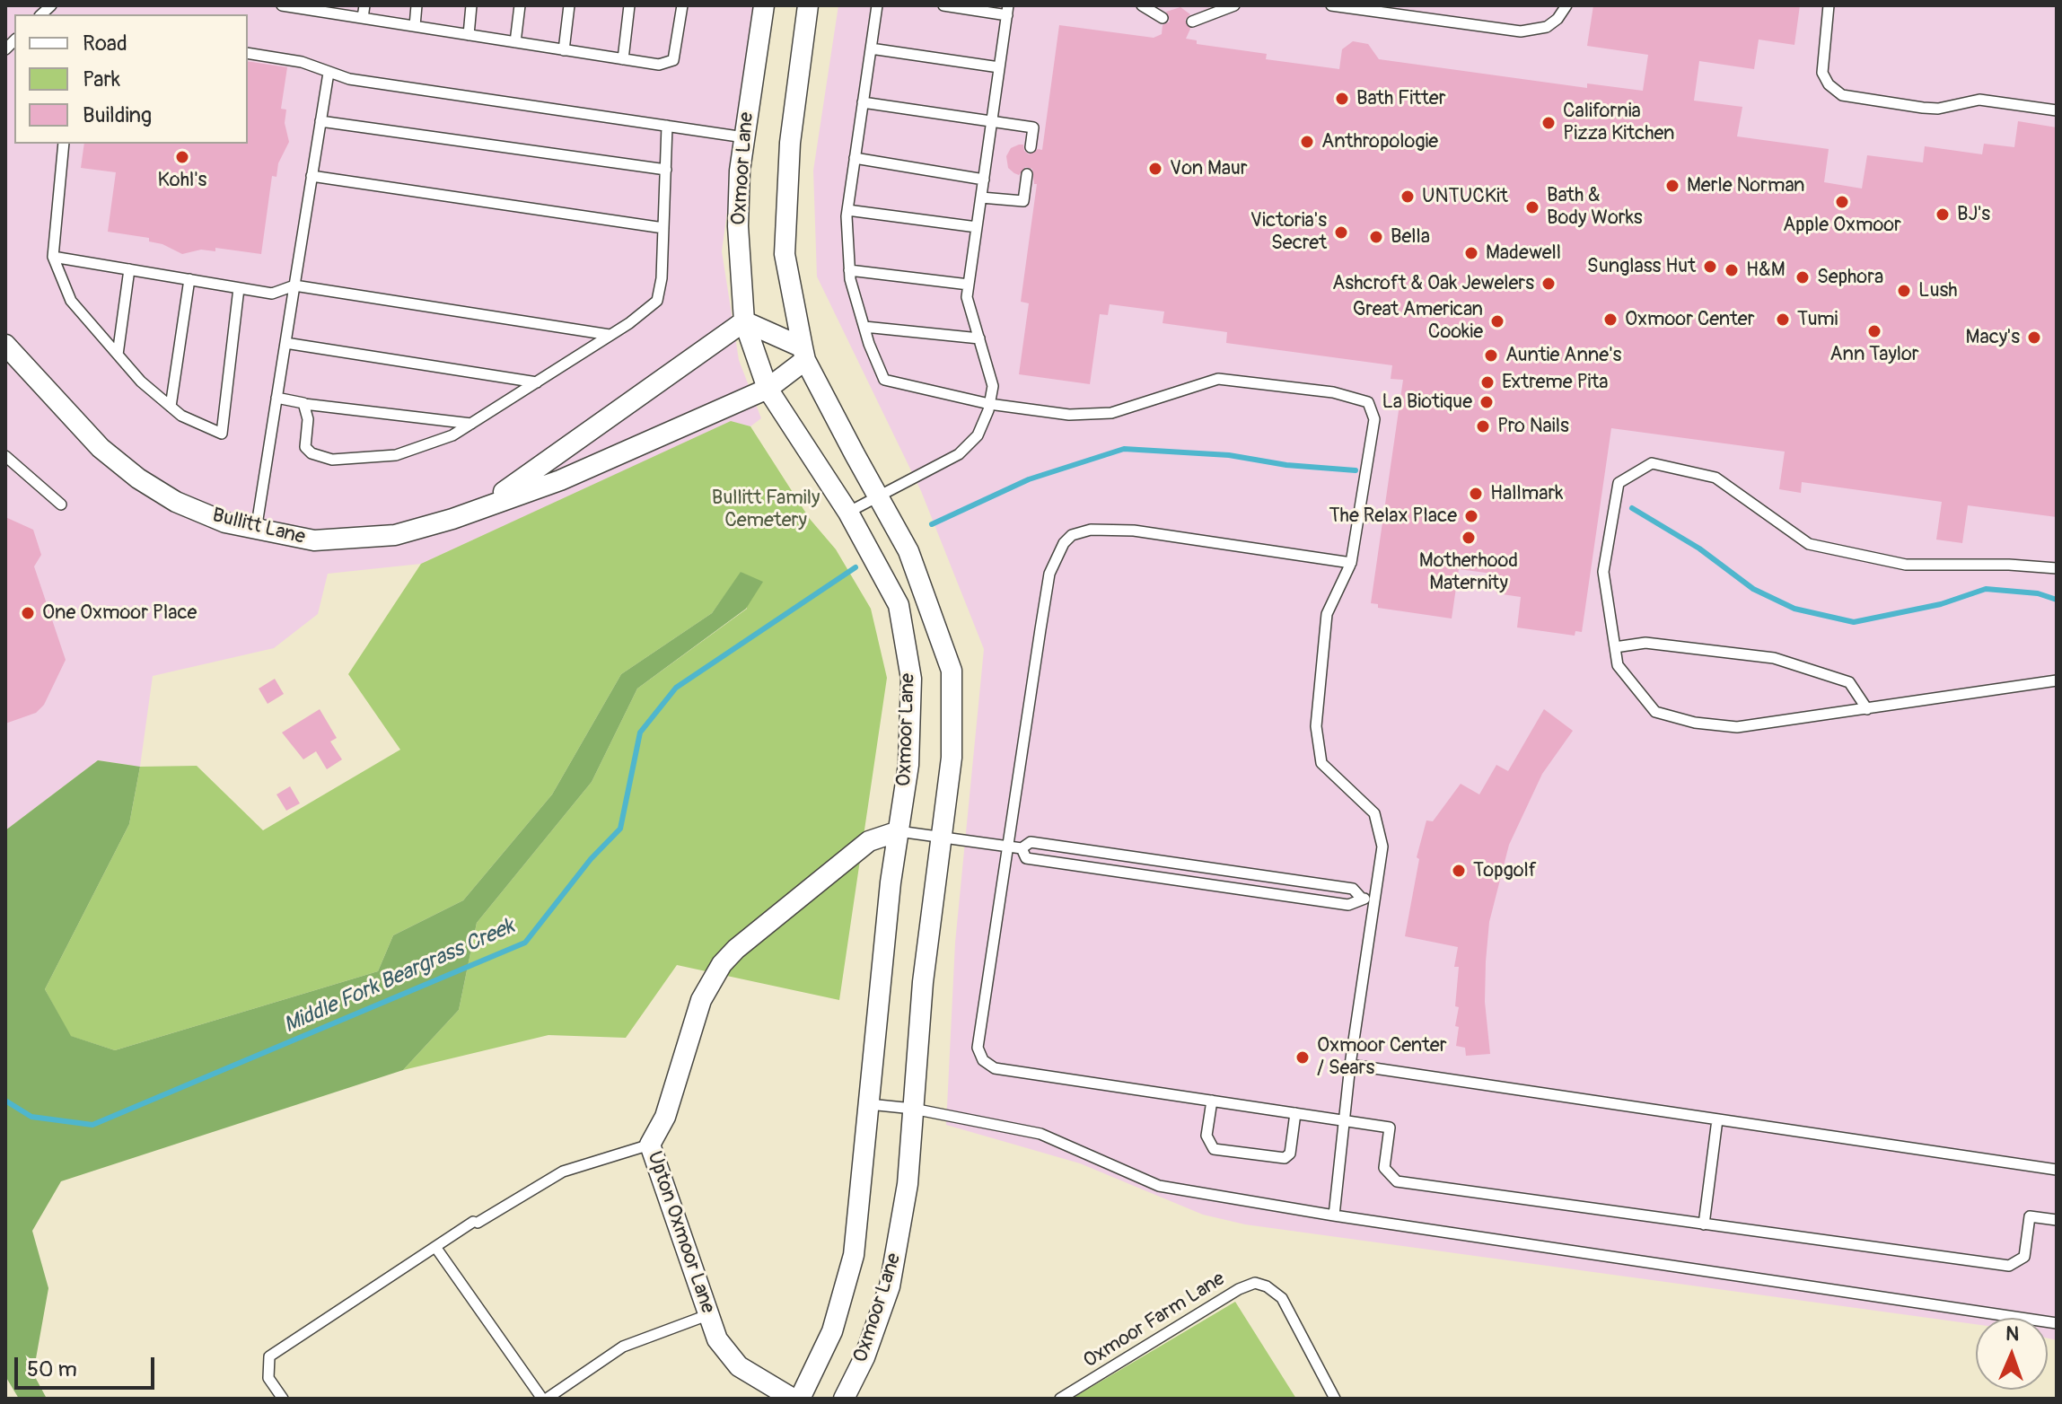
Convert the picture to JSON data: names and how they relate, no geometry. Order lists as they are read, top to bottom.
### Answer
{
  "streets": {
    "street": ["Oxmoor Lane", "Bullitt Lane", "Upton Oxmoor Lane"],
    "lane": ["Oxmoor Farm Lane"]
  },
  "crossings": [
    ["Oxmoor Lane", "Bullitt Lane"],
    ["Oxmoor Lane", "Upton Oxmoor Lane"]
  ],
  "water": ["Middle Fork Beargrass Creek"],
  "parks": ["Bullitt Family Cemetery"],
  "places": [
    "Bath Fitter",
    "California Pizza Kitchen",
    "Anthropologie",
    "Kohl's",
    "Von Maur",
    "Merle Norman",
    "UNTUCKit",
    "Apple Oxmoor",
    "Bath & Body Works",
    "BJ's",
    "Victoria's Secret",
    "Bella",
    "Madewell",
    "Sunglass Hut",
    "H&M",
    "Sephora",
    "Ashcroft & Oak Jewelers",
    "Lush",
    "Oxmoor Center",
    "Tumi",
    "Great American Cookie",
    "Ann Taylor",
    "Macy's",
    "Auntie Anne's",
    "Extreme Pita",
    "La Biotique",
    "Pro Nails",
    "Hallmark",
    "The Relax Place",
    "Motherhood Maternity",
    "One Oxmoor Place",
    "Topgolf",
    "Oxmoor Center / Sears"
  ],
  "legend": ["Road", "Park", "Building"],
  "scale_bar": "50 m",
  "north": "top"
}
